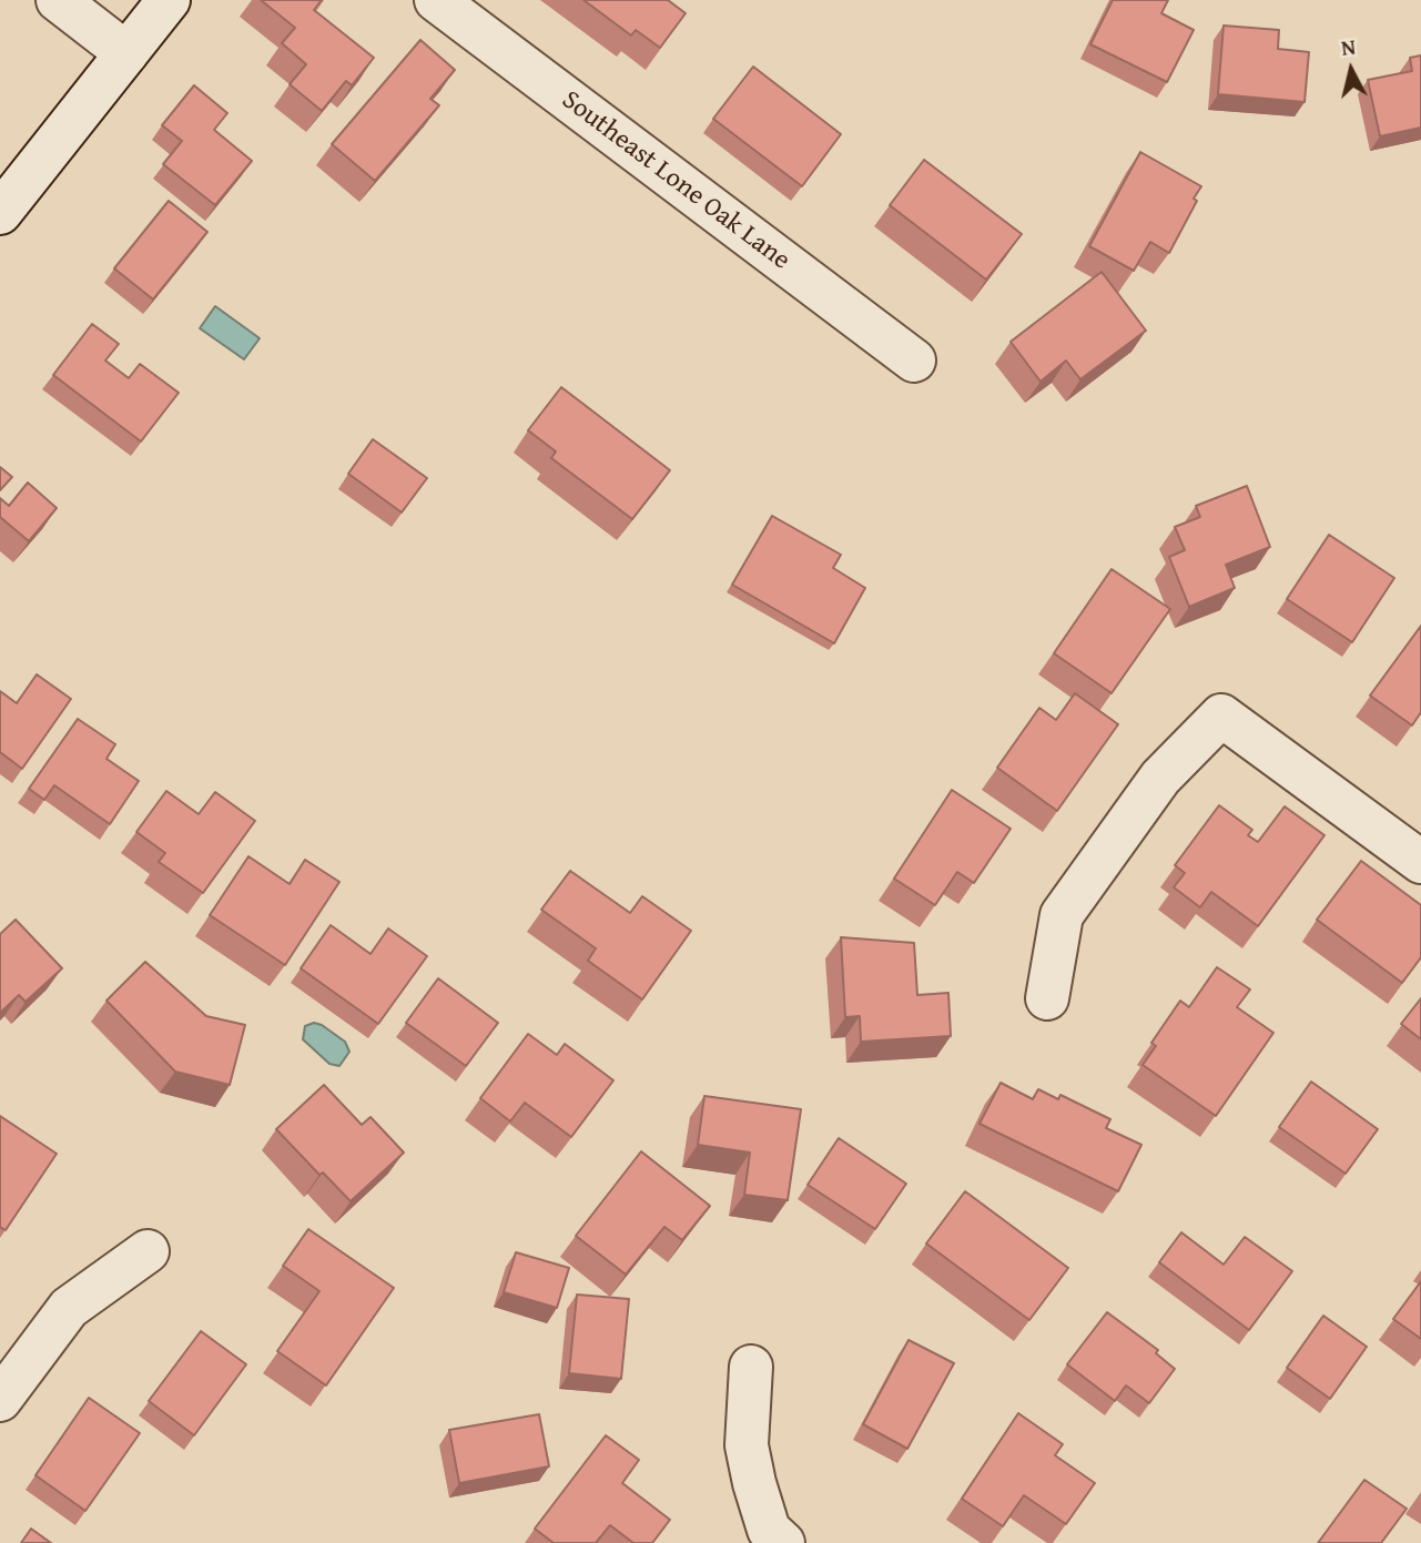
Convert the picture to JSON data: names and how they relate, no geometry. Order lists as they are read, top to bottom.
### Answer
{
  "streets": {
    "street": ["Southeast Lone Oak Lane"]
  },
  "north": "top"
}
